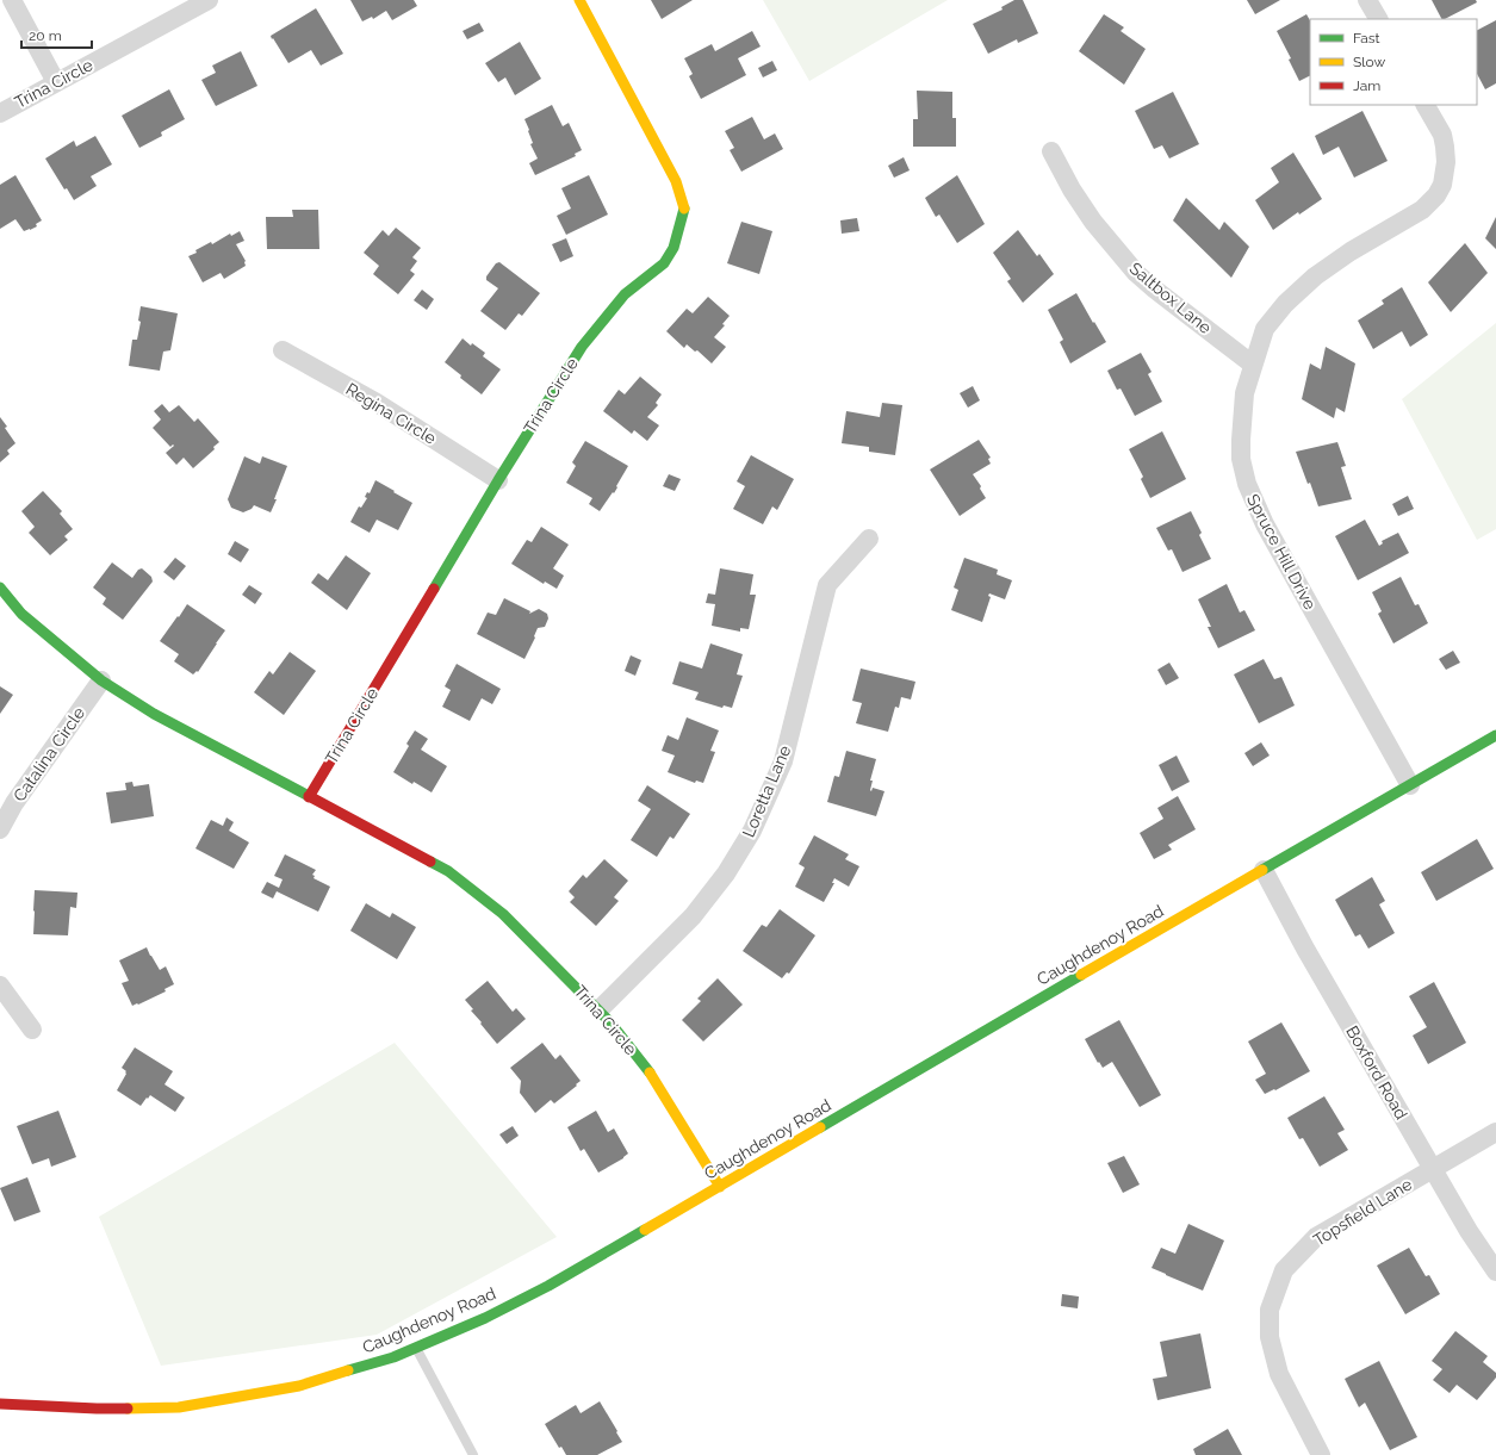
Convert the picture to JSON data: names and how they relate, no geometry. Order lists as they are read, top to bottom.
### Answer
{
  "streets": {
    "street": [
      "Trina Circle",
      "Saltbox Lane",
      "Regina Circle",
      "Spruce Hill Drive",
      "Catalina Circle",
      "Loretta Lane",
      "Caughdenoy Road",
      "Boxford Road",
      "Topsfield Lane"
    ]
  },
  "crossings": [
    ["Trina Circle", "Regina Circle"],
    ["Trina Circle", "Catalina Circle"],
    ["Trina Circle", "Loretta Lane"],
    ["Trina Circle", "Caughdenoy Road"],
    ["Saltbox Lane", "Spruce Hill Drive"],
    ["Spruce Hill Drive", "Caughdenoy Road"],
    ["Caughdenoy Road", "Boxford Road"],
    ["Boxford Road", "Topsfield Lane"]
  ],
  "legend": ["Fast", "Slow", "Jam"],
  "scale_bar": "20 m"
}
